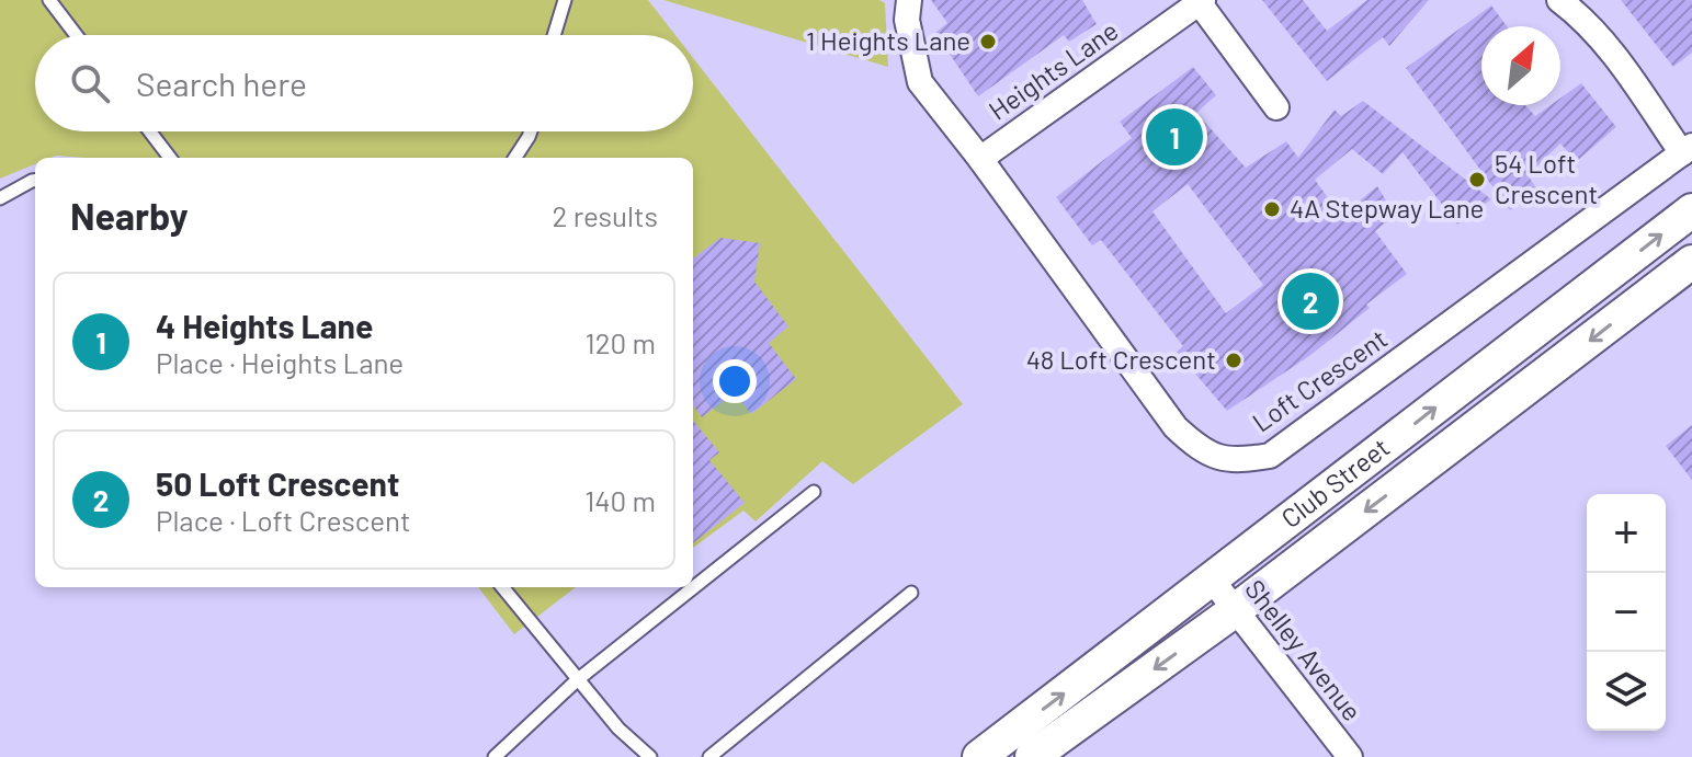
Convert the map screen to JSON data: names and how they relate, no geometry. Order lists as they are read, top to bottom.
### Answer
{
  "streets": {
    "main road": ["Club Street"],
    "street": ["Heights Lane", "Loft Crescent", "Shelley Avenue"]
  },
  "crossings": [
    ["Heights Lane", "Loft Crescent"],
    ["Club Street", "Shelley Avenue"]
  ],
  "places": [
    "1 Heights Lane",
    "54 Loft Crescent",
    "4A Stepway Lane",
    "48 Loft Crescent"
  ],
  "north": "top right",
  "page": {
    "search": "Search here",
    "pins": ["1", "2"],
    "heading": ["Nearby", "2 results"],
    "list": [
      {
        "mark": "1",
        "name": "4 Heights Lane",
        "note": "Place · Heights Lane",
        "value": "120 m"
      },
      {
        "mark": "2",
        "name": "50 Loft Crescent",
        "note": "Place · Loft Crescent",
        "value": "140 m"
      }
    ],
    "map_buttons": ["+", "−"]
  }
}
